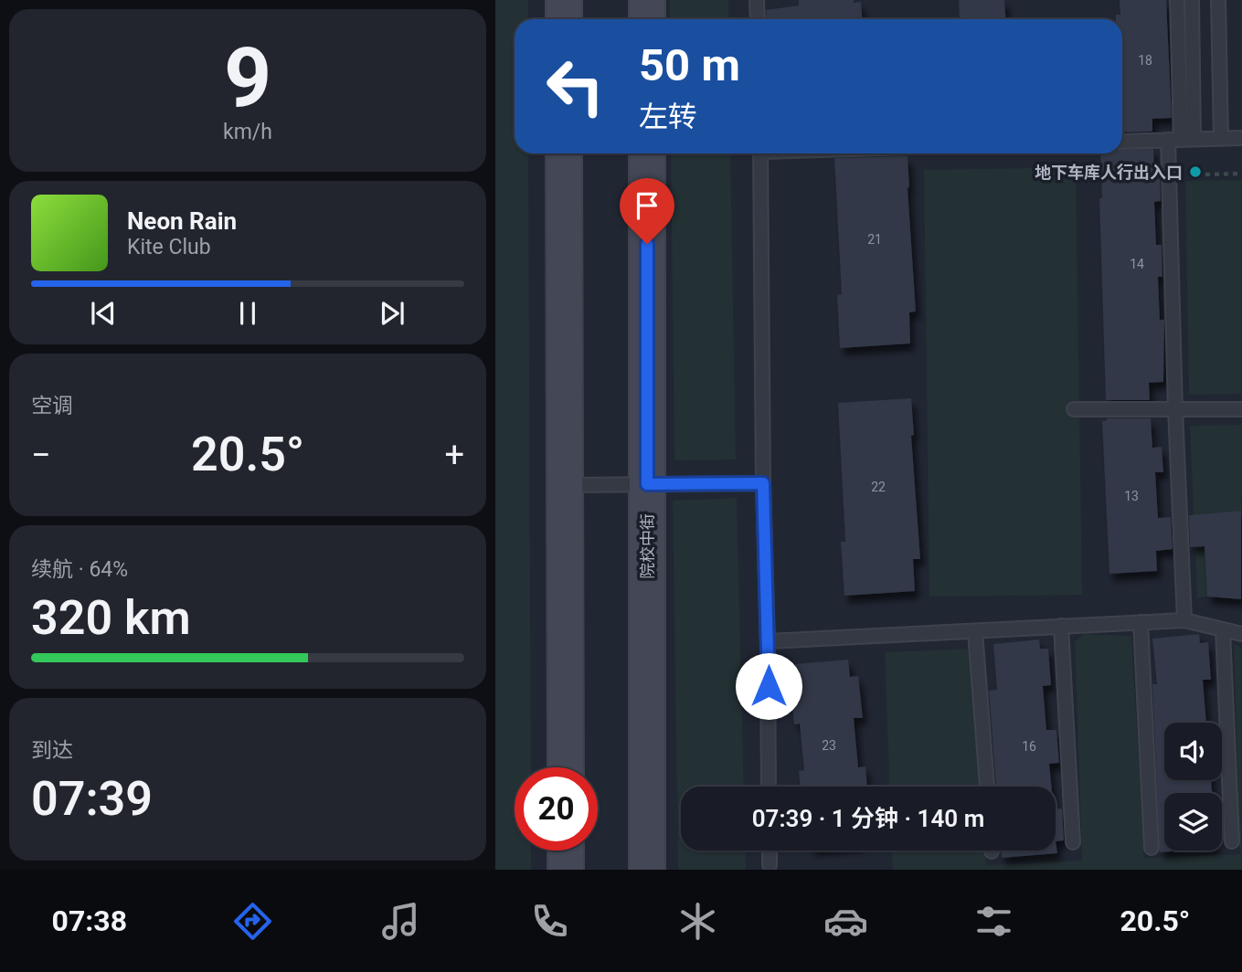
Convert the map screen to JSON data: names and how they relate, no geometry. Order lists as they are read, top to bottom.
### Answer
{
  "streets": {
    "main road": ["院校中街"]
  },
  "places": ["地下车库人行出入口"],
  "house_numbers": [
    "18",
    "21",
    "14",
    "22",
    "13",
    "23",
    "16"
  ],
  "page": {
    "tile": [
      ["9", "km/h"],
      "空调",
      ["续航 · 64%", "320 km"],
      ["到达", "07:39"]
    ],
    "turn": ["50 m", "左转"],
    "song": ["Neon Rain", "Kite Club"],
    "heat": ["−", "20.5°", "+"],
    "limit": "20",
    "trip": "07:39 · 1 分钟 · 140 m",
    "tabs": ["07:38", "20.5°"]
  }
}
